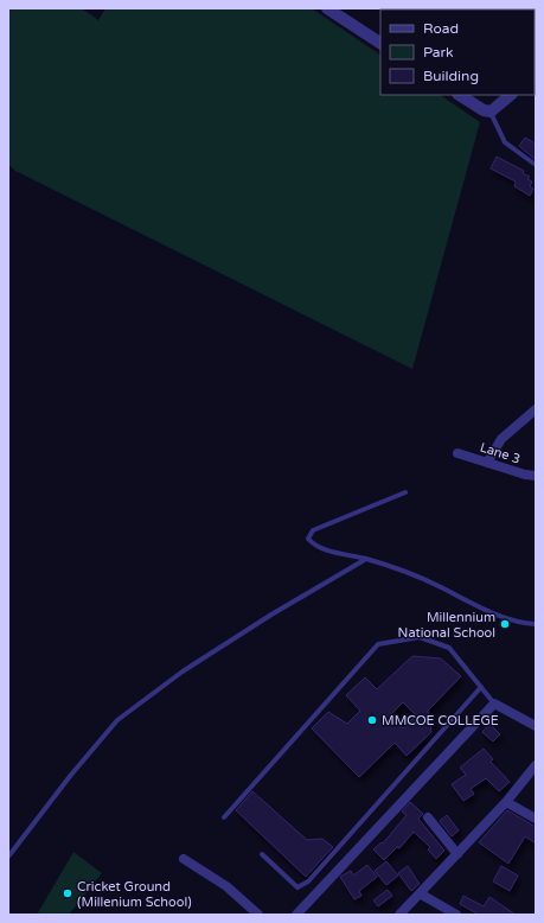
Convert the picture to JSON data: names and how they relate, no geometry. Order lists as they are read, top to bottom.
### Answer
{
  "streets": {
    "street": ["Lane 3"]
  },
  "places": ["Millennium National School", "MMCOE COLLEGE", "Cricket Ground (Millenium School)"],
  "legend": ["Road", "Park", "Building"]
}
